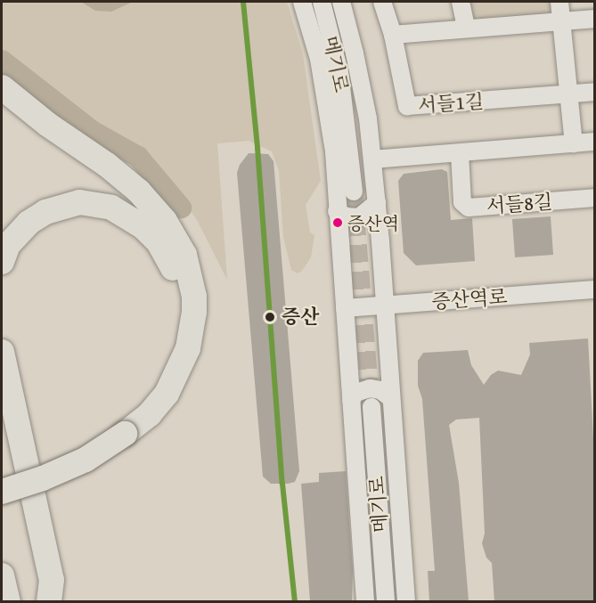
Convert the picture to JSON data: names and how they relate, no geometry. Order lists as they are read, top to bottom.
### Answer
{
  "streets": {
    "street": [
      "메기로",
      "서들1길",
      "서들8길",
      "증산역로"
    ]
  },
  "places": ["증산역", "증산"]
}
